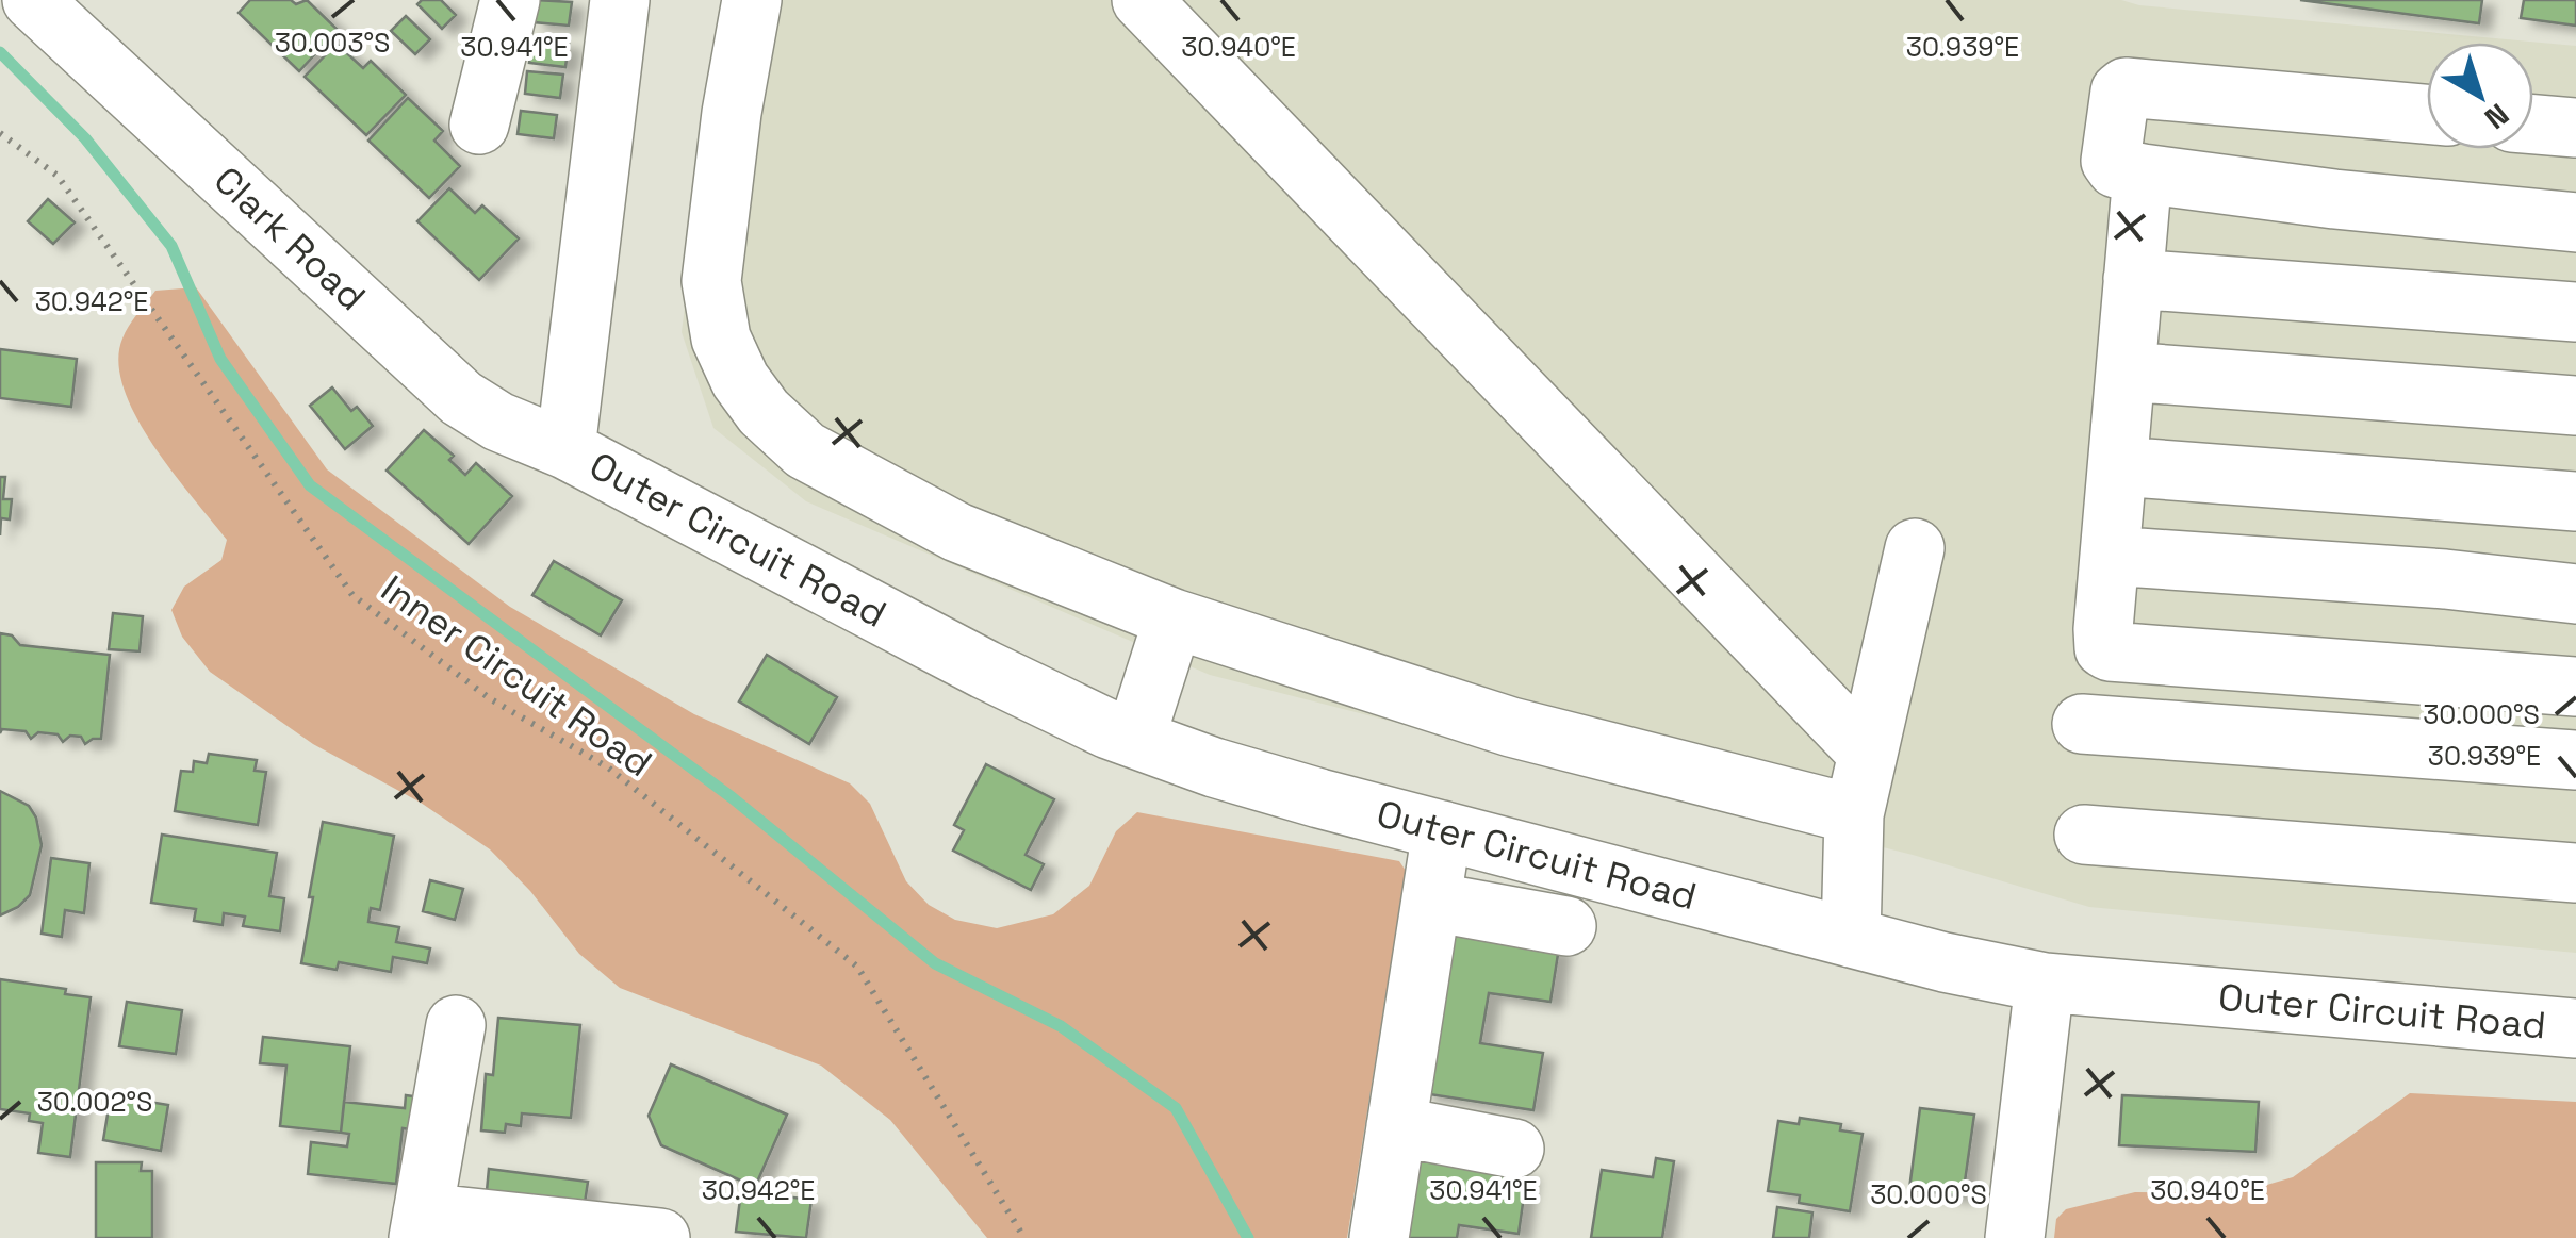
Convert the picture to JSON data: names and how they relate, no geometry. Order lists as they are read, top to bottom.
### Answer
{
  "streets": {
    "street": ["Clark Road", "Outer Circuit Road"],
    "path": ["Inner Circuit Road"]
  },
  "crossings": [
    ["Clark Road", "Outer Circuit Road"]
  ],
  "north": "bottom right",
  "coordinates": [
    "30.003°S",
    "30.939°E",
    "30.941°E",
    "30.940°E",
    "30.942°E",
    "30.000°S",
    "30.002°S"
  ]
}
